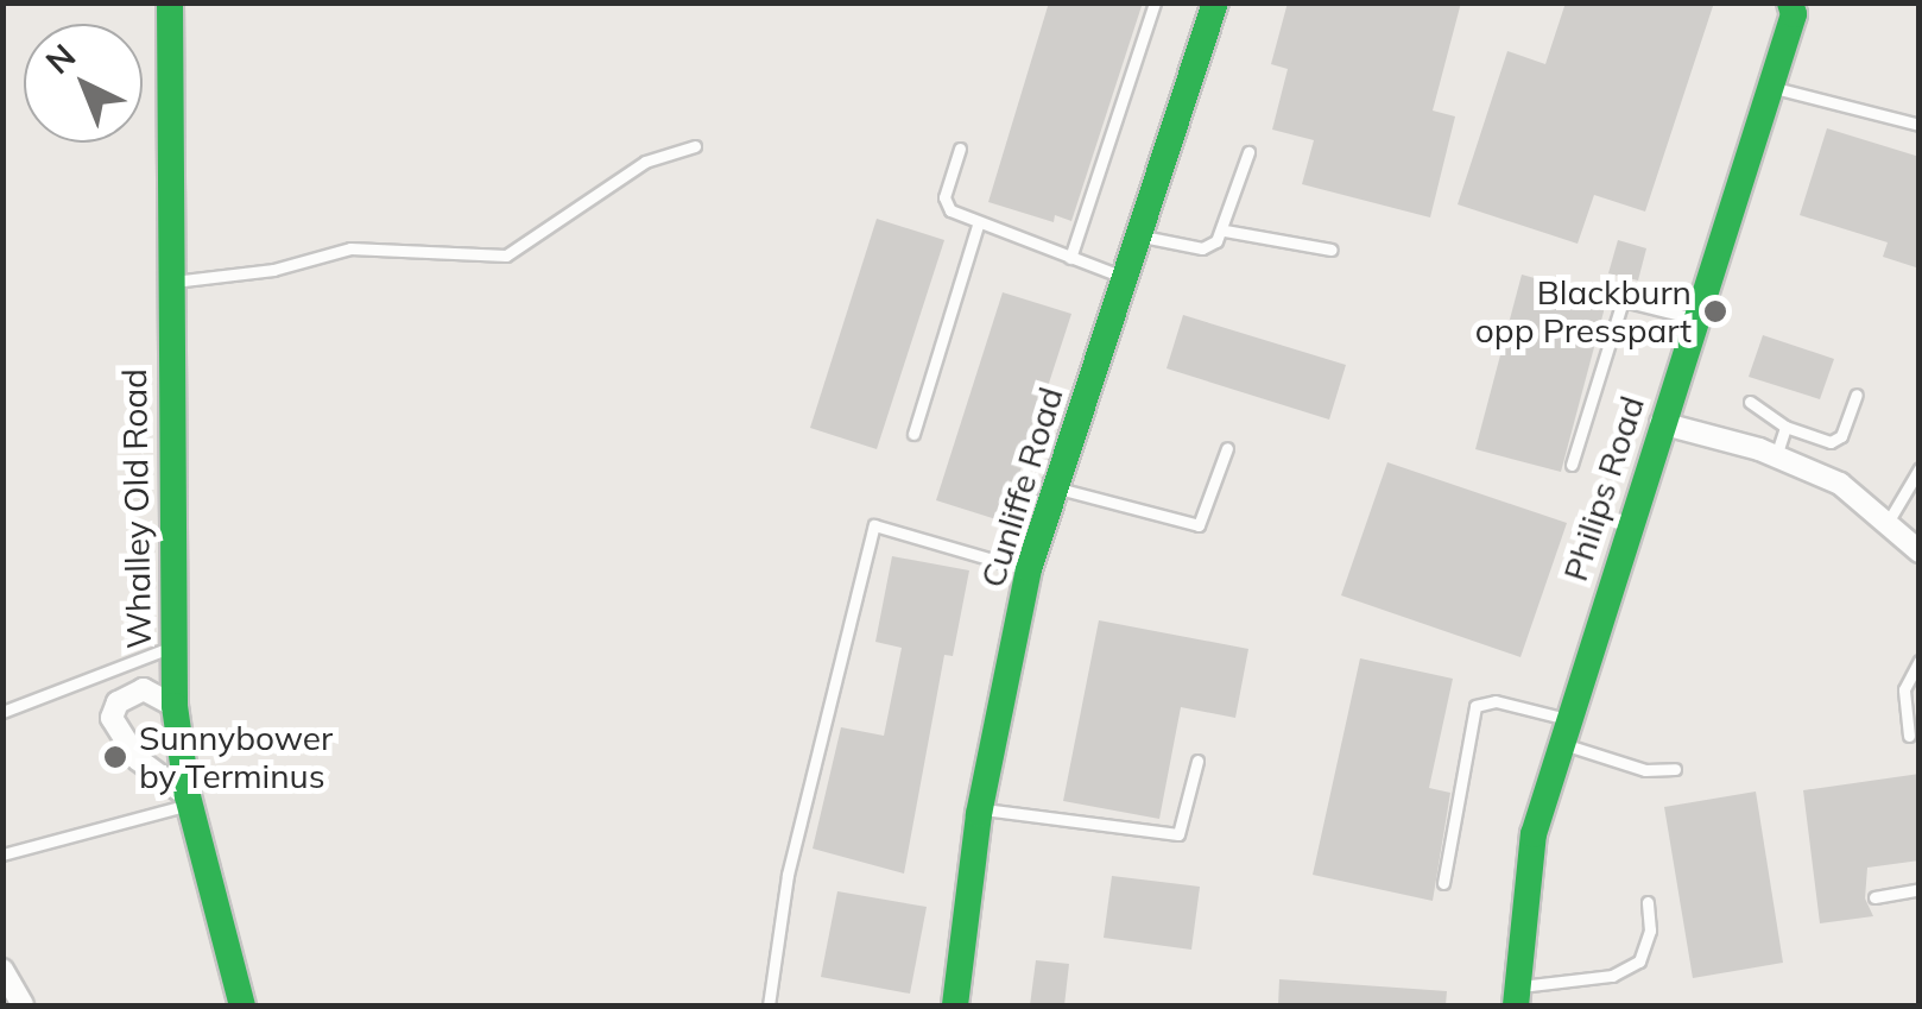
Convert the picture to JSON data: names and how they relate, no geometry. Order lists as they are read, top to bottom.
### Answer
{
  "streets": {
    "street": ["Cunliffe Road", "Philips Road", "Whalley Old Road"]
  },
  "places": ["Blackburn opp Presspart", "Sunnybower by Terminus"],
  "north": "top left"
}
